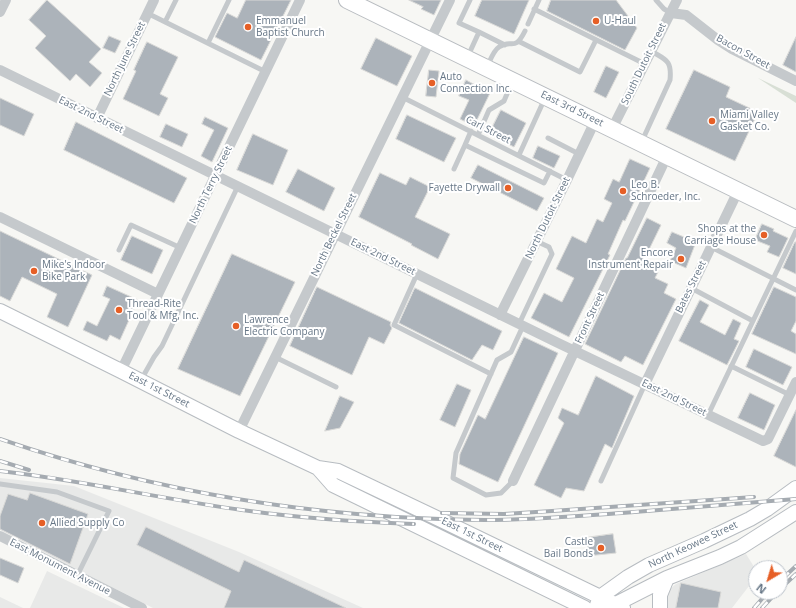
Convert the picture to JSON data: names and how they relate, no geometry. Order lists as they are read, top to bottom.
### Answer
{
  "streets": {
    "main road": ["East 3rd Street", "East 1st Street", "North Keowee Street"],
    "street": [
      "Bacon Street",
      "North June Street",
      "South Dutoit Street",
      "East 2nd Street",
      "North Terry Street",
      "North Dutoit Street",
      "North Beckel Street",
      "Bates Street",
      "Front Street",
      "East Monument Avenue"
    ],
    "lane": ["Carl Street"]
  },
  "crossings": [
    ["Bacon Street", "South Dutoit Street"],
    ["North June Street", "East 2nd Street"],
    ["South Dutoit Street", "East 3rd Street"],
    ["East 3rd Street", "North Dutoit Street"],
    ["East 3rd Street", "North Beckel Street"],
    ["East 3rd Street", "Bates Street"],
    ["East 3rd Street", "Front Street"],
    ["East 2nd Street", "North Terry Street"],
    ["East 2nd Street", "North Dutoit Street"],
    ["East 2nd Street", "North Beckel Street"],
    ["East 2nd Street", "Bates Street"],
    ["East 2nd Street", "Front Street"],
    ["Carl Street", "North Dutoit Street"],
    ["Carl Street", "North Beckel Street"],
    ["North Terry Street", "East 1st Street"],
    ["North Beckel Street", "East 1st Street"],
    ["East 1st Street", "North Keowee Street"]
  ],
  "places": [
    "U-Haul",
    "Emmanuel Baptist Church",
    "Auto Connection Inc.",
    "Miami Valley Gasket Co.",
    "Fayette Drywall",
    "Leo B. Schroeder, Inc.",
    "Shops at the Carriage House",
    "Encore Instrument Repair",
    "Mike's Indoor Bike Park",
    "Thread-Rite Tool & Mfg, Inc.",
    "Lawrence Electric Company",
    "Allied Supply Co",
    "Castle Bail Bonds"
  ],
  "north": "bottom left"
}
